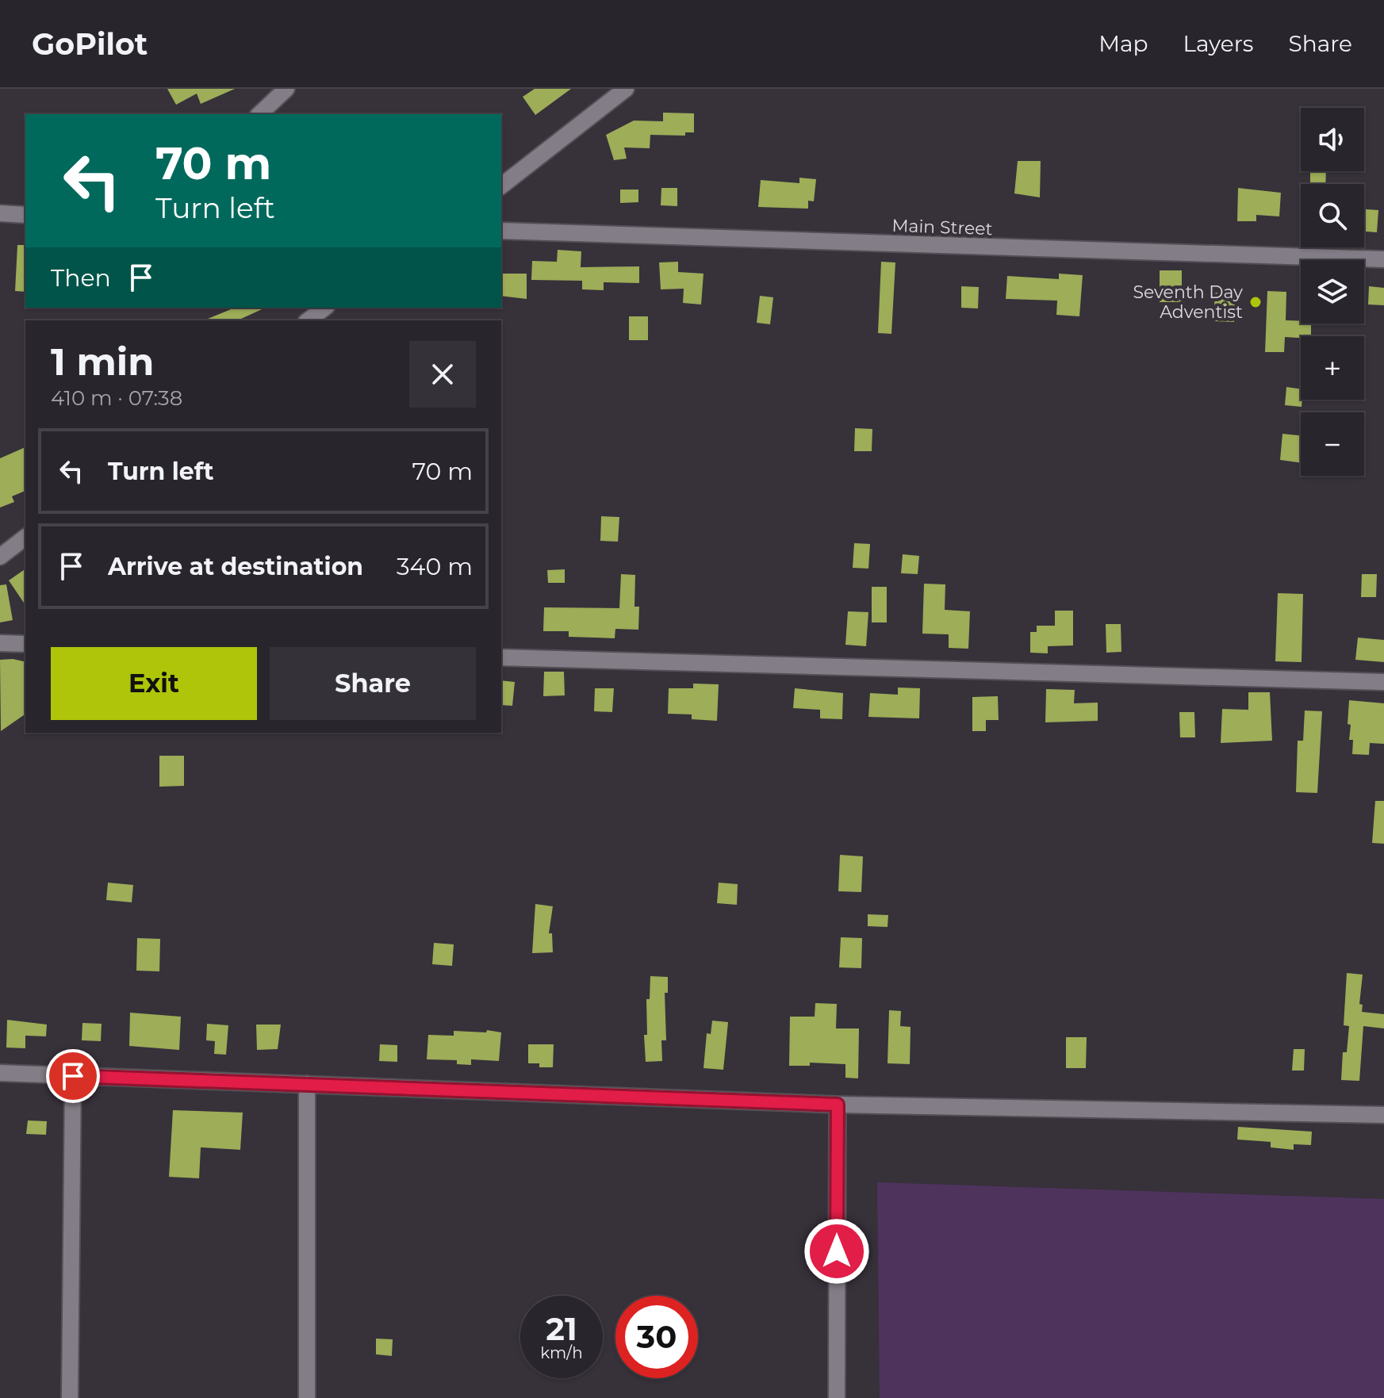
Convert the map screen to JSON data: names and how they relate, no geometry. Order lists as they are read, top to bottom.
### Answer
{
  "streets": {
    "street": ["Main Street"]
  },
  "places": ["Seventh Day Adventist"],
  "page": {
    "header": "GoPilot",
    "nav": ["Map", "Layers", "Share"],
    "map_buttons": ["+", "−"],
    "turn": ["70 m", "Turn left"],
    "then": "Then",
    "heading": ["1 min", "410 m · 07:38"],
    "list": [
      {
        "name": "Turn left",
        "value": "70 m"
      },
      {
        "name": "Arrive at destination",
        "value": "340 m"
      }
    ],
    "buttons": ["Exit", "Share"],
    "speed": "21 km/h",
    "limit": "30"
  }
}
